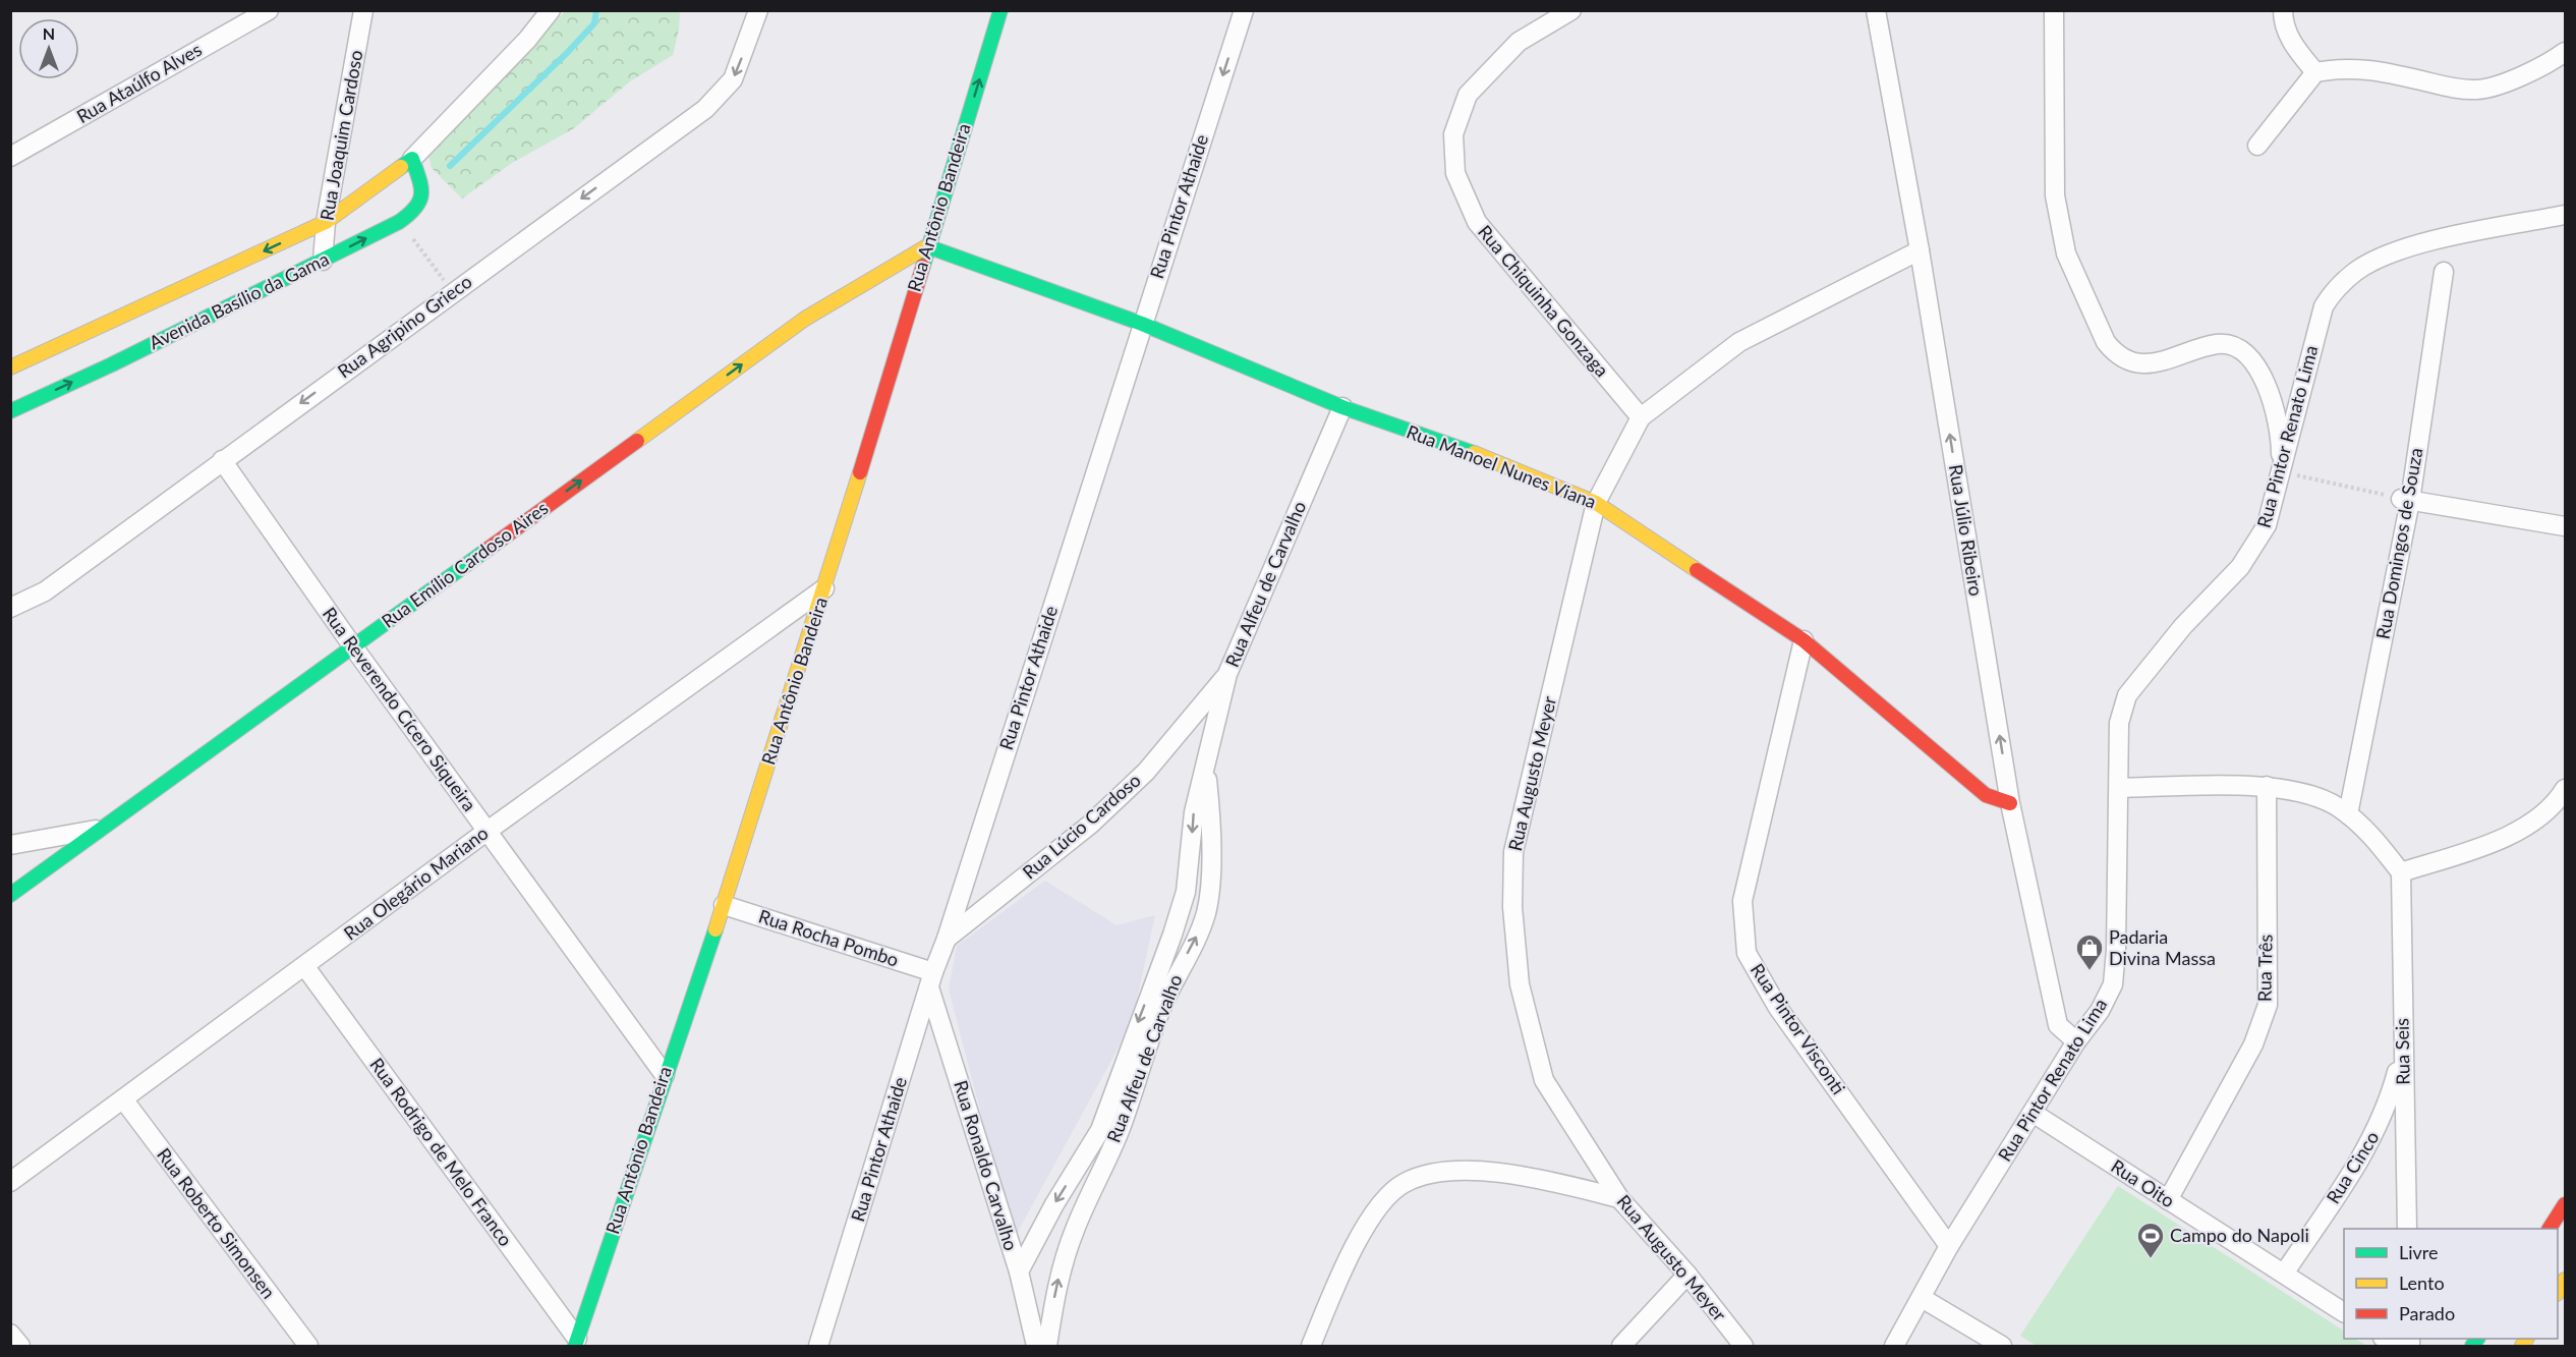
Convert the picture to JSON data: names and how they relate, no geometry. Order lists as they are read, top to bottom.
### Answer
{
  "streets": {
    "main road": [
      "Rua Antônio Bandeira",
      "Avenida Basílio da Gama",
      "Rua Manoel Nunes Viana",
      "Rua Emílio Cardoso Aires"
    ],
    "street": [
      "Rua Ataúlfo Alves",
      "Rua Joaquim Cardoso",
      "Rua Pintor Athaide",
      "Rua Chiquinha Gonzaga",
      "Rua Agripino Grieco",
      "Rua Pintor Renato Lima",
      "Rua Júlio Ribeiro",
      "Rua Domingos de Souza",
      "Rua Alfeu de Carvalho",
      "Rua Reverendo Cícero Siqueira",
      "Rua Augusto Meyer",
      "Rua Lúcio Cardoso",
      "Rua Olegário Mariano",
      "Rua Rocha Pombo",
      "Rua Três",
      "Rua Pintor Visconti",
      "Rua Seis",
      "Rua Rodrigo de Melo Franco",
      "Rua Ronaldo Carvalho",
      "Rua Cinco",
      "Rua Oito",
      "Rua Roberto Simonsen"
    ]
  },
  "crossings": [
    ["Rua Joaquim Cardoso", "Avenida Basílio da Gama"],
    ["Rua Pintor Athaide", "Rua Manoel Nunes Viana"],
    ["Rua Pintor Athaide", "Rua Lúcio Cardoso"],
    ["Rua Pintor Athaide", "Rua Rocha Pombo"],
    ["Rua Pintor Athaide", "Rua Ronaldo Carvalho"],
    ["Rua Antônio Bandeira", "Rua Manoel Nunes Viana"],
    ["Rua Antônio Bandeira", "Rua Emílio Cardoso Aires"],
    ["Rua Antônio Bandeira", "Rua Reverendo Cícero Siqueira"],
    ["Rua Antônio Bandeira", "Rua Olegário Mariano"],
    ["Rua Antônio Bandeira", "Rua Rocha Pombo"],
    ["Rua Antônio Bandeira", "Rua Rodrigo de Melo Franco"],
    ["Rua Chiquinha Gonzaga", "Rua Augusto Meyer"],
    ["Rua Agripino Grieco", "Rua Reverendo Cícero Siqueira"],
    ["Rua Pintor Renato Lima", "Rua Júlio Ribeiro"],
    ["Rua Pintor Renato Lima", "Rua Domingos de Souza"],
    ["Rua Pintor Renato Lima", "Rua Pintor Visconti"],
    ["Rua Pintor Renato Lima", "Rua Oito"],
    ["Rua Manoel Nunes Viana", "Rua Júlio Ribeiro"],
    ["Rua Manoel Nunes Viana", "Rua Emílio Cardoso Aires"],
    ["Rua Manoel Nunes Viana", "Rua Alfeu de Carvalho"],
    ["Rua Manoel Nunes Viana", "Rua Augusto Meyer"],
    ["Rua Manoel Nunes Viana", "Rua Pintor Visconti"],
    ["Rua Emílio Cardoso Aires", "Rua Reverendo Cícero Siqueira"],
    ["Rua Alfeu de Carvalho", "Rua Lúcio Cardoso"],
    ["Rua Alfeu de Carvalho", "Rua Ronaldo Carvalho"],
    ["Rua Reverendo Cícero Siqueira", "Rua Olegário Mariano"],
    ["Rua Olegário Mariano", "Rua Rodrigo de Melo Franco"],
    ["Rua Olegário Mariano", "Rua Roberto Simonsen"],
    ["Rua Rocha Pombo", "Rua Ronaldo Carvalho"],
    ["Rua Três", "Rua Oito"],
    ["Rua Seis", "Rua Cinco"],
    ["Rua Cinco", "Rua Oito"]
  ],
  "one_way": ["Rua Agripino Grieco", "Rua Júlio Ribeiro", "Rua Emílio Cardoso Aires"],
  "places": {
    "shop": ["Padaria Divina Massa"],
    "sports": ["Campo do Napoli"]
  },
  "legend": ["Livre", "Lento", "Parado"],
  "north": "top"
}
